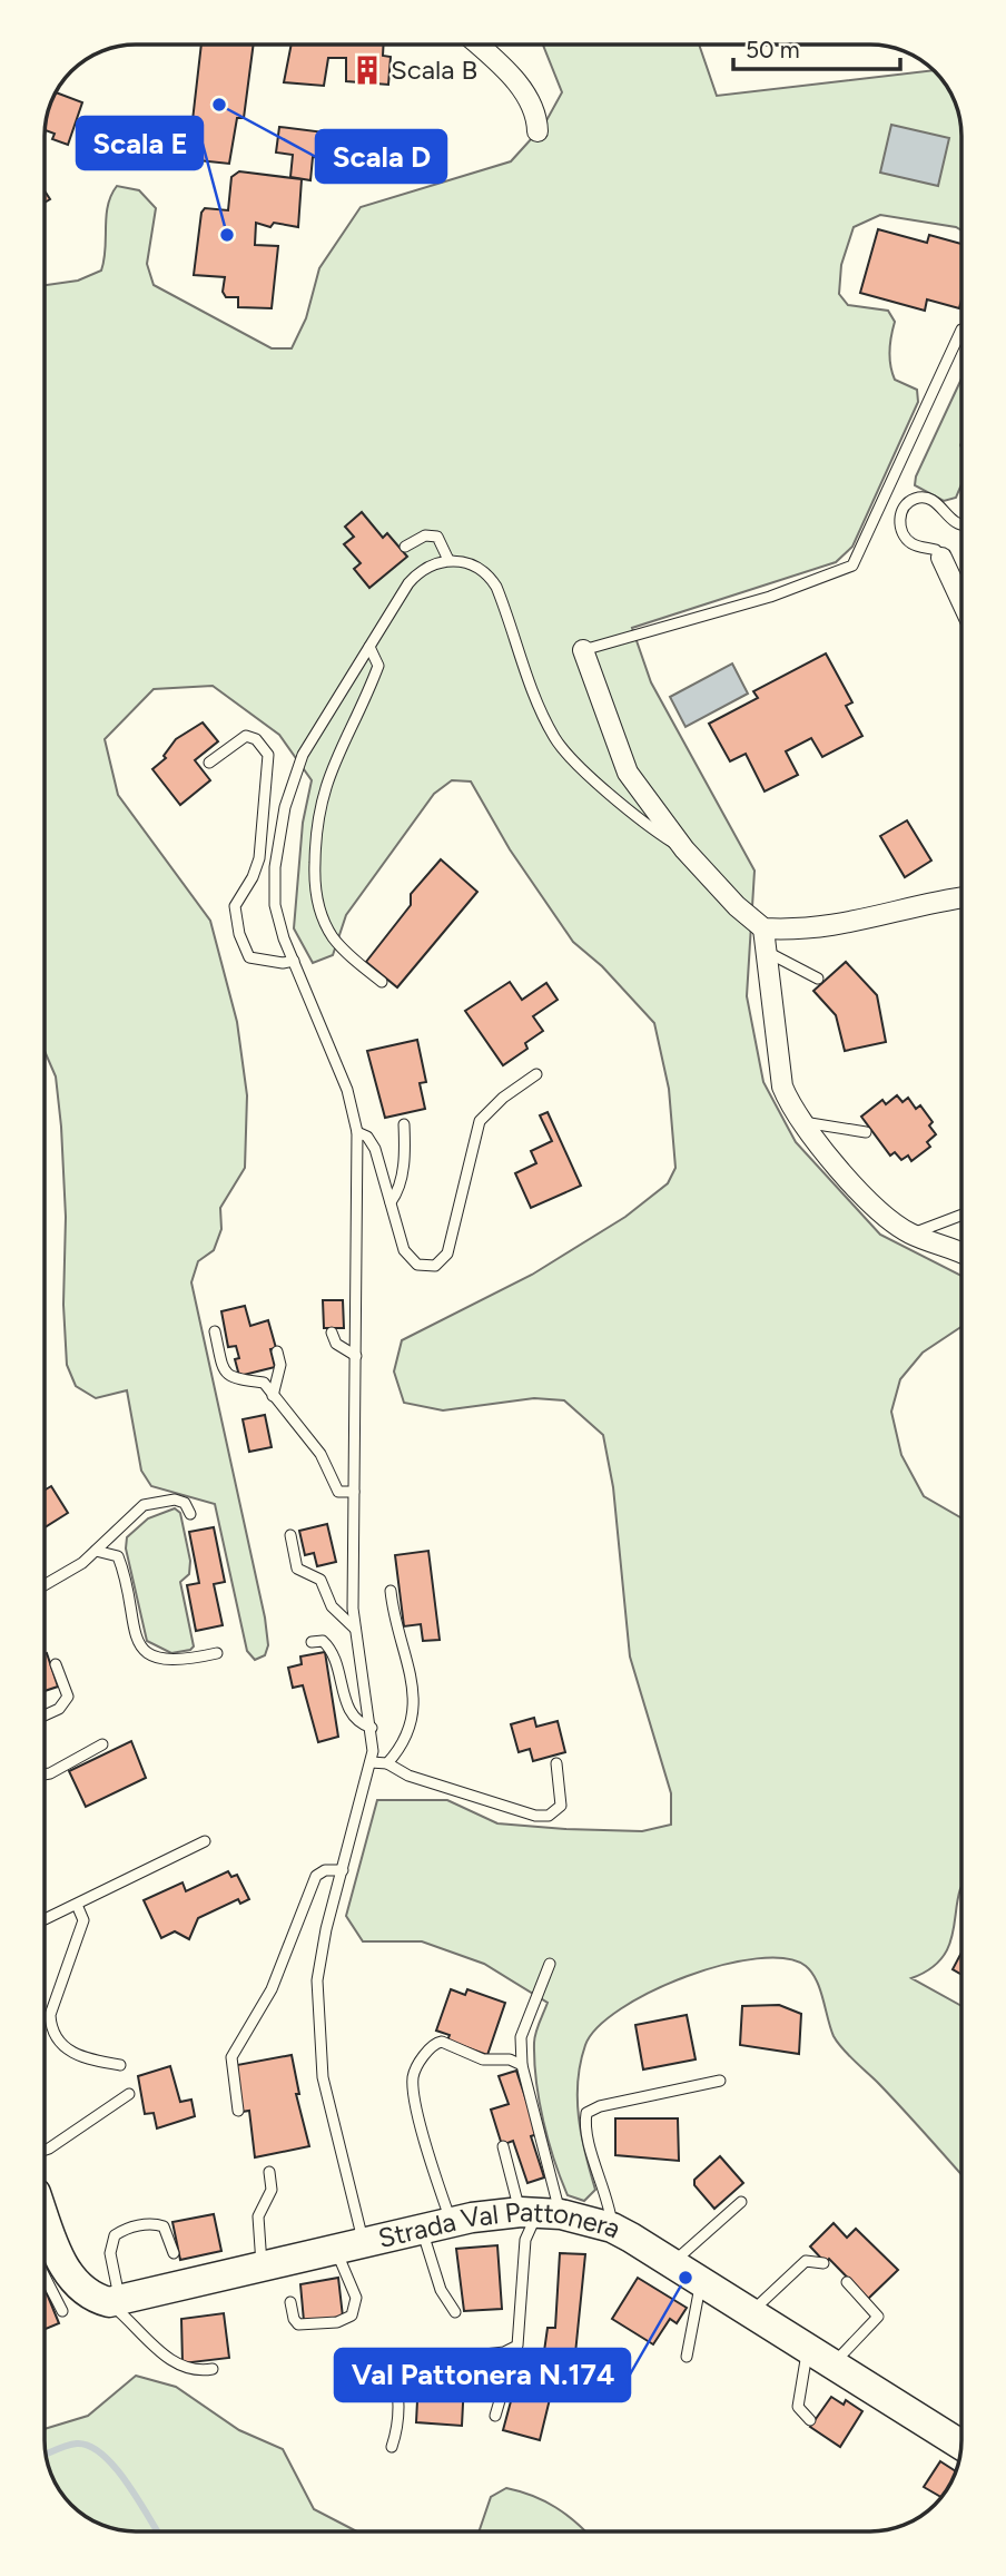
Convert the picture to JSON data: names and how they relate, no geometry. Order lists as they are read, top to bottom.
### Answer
{
  "streets": {
    "street": ["Strada Val Pattonera"]
  },
  "places": {
    "building": ["Scala B"],
    "other": ["Scala D", "Scala E", "Val Pattonera N.174"]
  },
  "scale_bar": "50 m"
}
